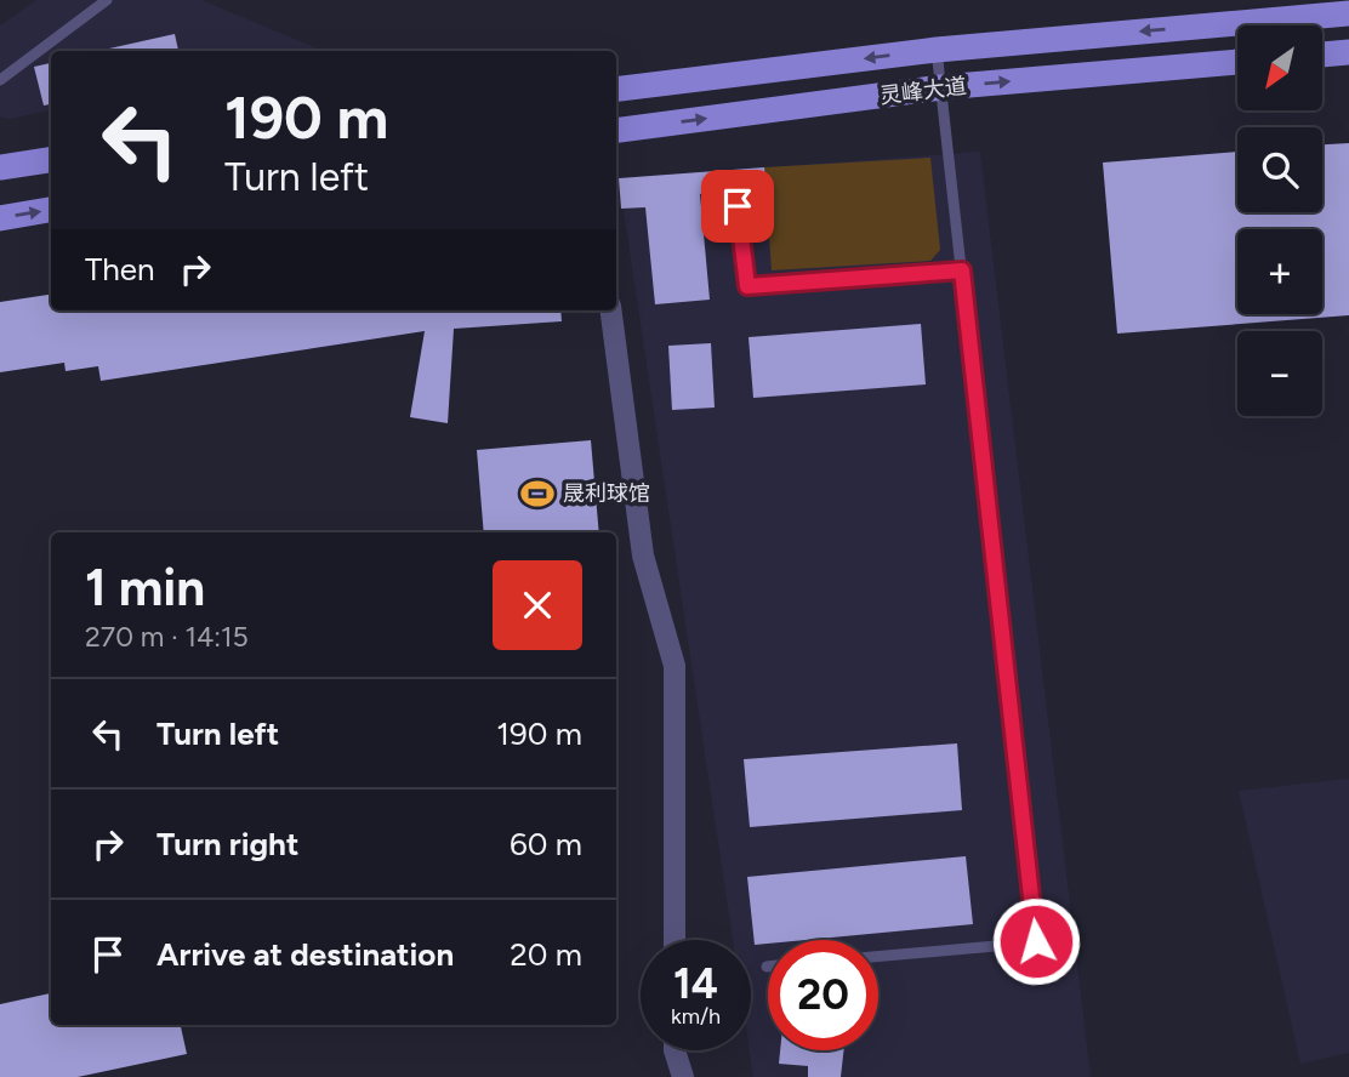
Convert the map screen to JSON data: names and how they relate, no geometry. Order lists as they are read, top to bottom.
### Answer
{
  "streets": {
    "main road": ["灵峰大道"]
  },
  "places": {
    "sports": ["晟利球馆"]
  },
  "north": "bottom left",
  "page": {
    "map_buttons": ["+", "−"],
    "turn": ["190 m", "Turn left"],
    "then": "Then",
    "heading": ["1 min", "270 m · 14:15"],
    "list": [
      {
        "name": "Turn left",
        "value": "190 m"
      },
      {
        "name": "Turn right",
        "value": "60 m"
      },
      {
        "name": "Arrive at destination",
        "value": "20 m"
      }
    ],
    "speed": "14 km/h",
    "limit": "20"
  }
}
